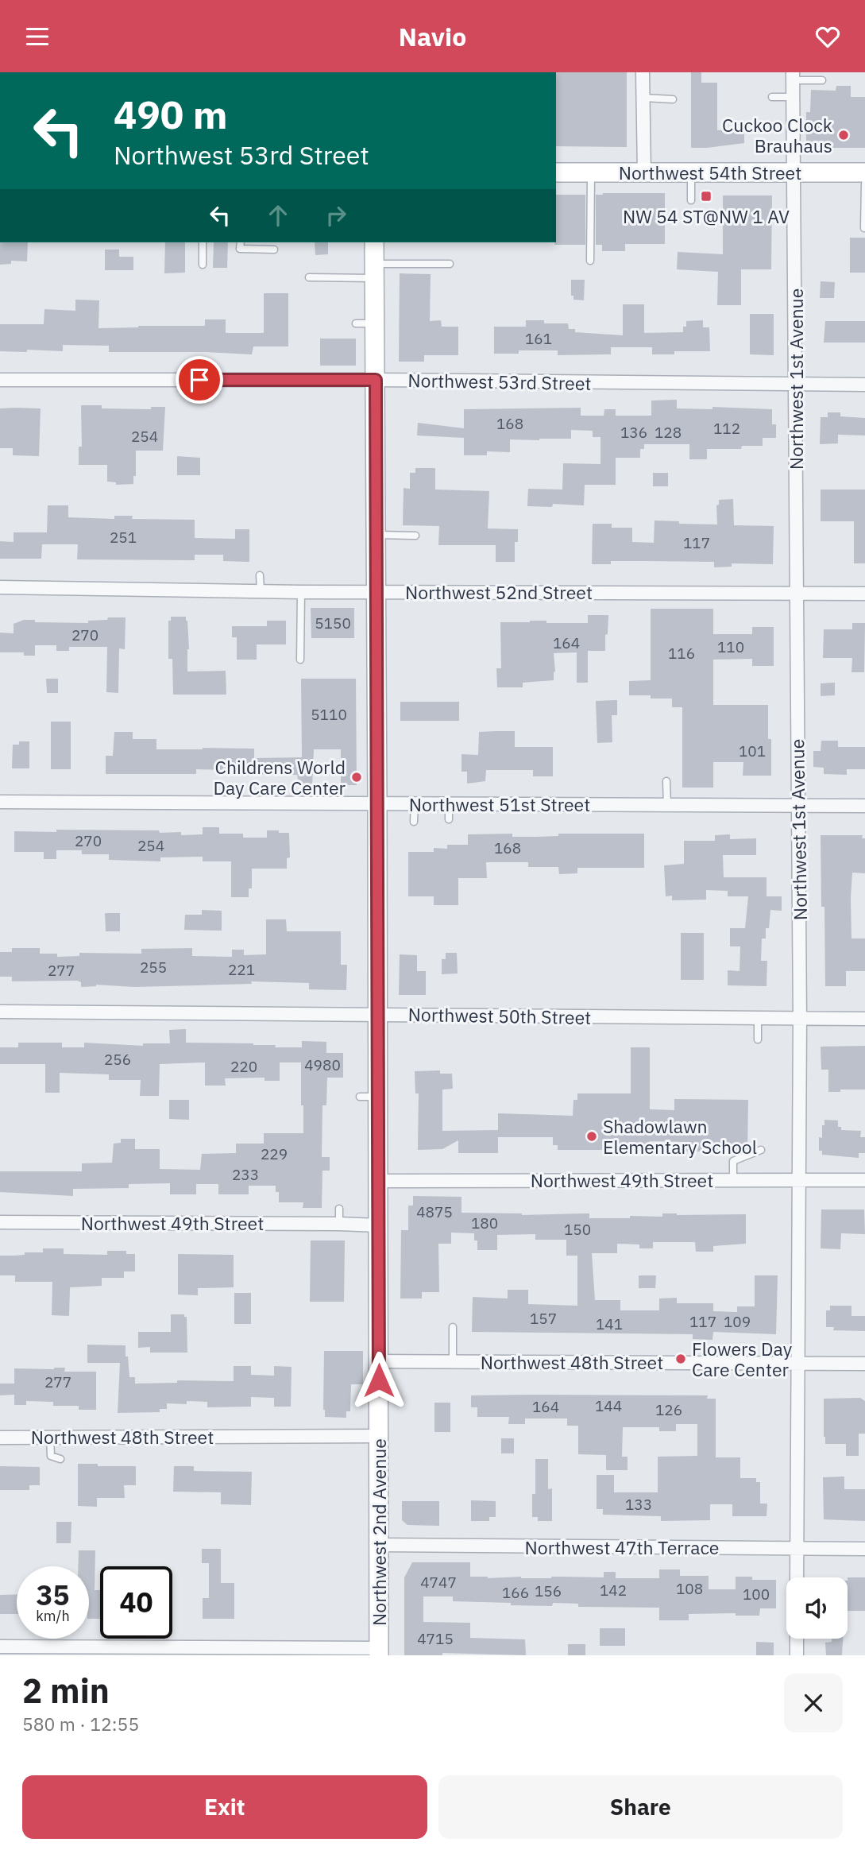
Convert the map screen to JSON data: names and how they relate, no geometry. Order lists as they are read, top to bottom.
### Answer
{
  "streets": {
    "street": [
      "Northwest 54th Street",
      "Northwest 1st Avenue",
      "Northwest 53rd Street",
      "Northwest 52nd Street",
      "Northwest 51st Street",
      "Northwest 50th Street",
      "Northwest 49th Street",
      "Northwest 48th Street",
      "Northwest 2nd Avenue",
      "Northwest 47th Terrace"
    ]
  },
  "crossings": [
    ["Northwest 54th Street", "Northwest 1st Avenue"],
    ["Northwest 1st Avenue", "Northwest 53rd Street"],
    ["Northwest 1st Avenue", "Northwest 52nd Street"],
    ["Northwest 1st Avenue", "Northwest 51st Street"],
    ["Northwest 1st Avenue", "Northwest 50th Street"],
    ["Northwest 1st Avenue", "Northwest 49th Street"],
    ["Northwest 1st Avenue", "Northwest 48th Street"],
    ["Northwest 1st Avenue", "Northwest 47th Terrace"],
    ["Northwest 53rd Street", "Northwest 2nd Avenue"],
    ["Northwest 52nd Street", "Northwest 2nd Avenue"],
    ["Northwest 51st Street", "Northwest 2nd Avenue"],
    ["Northwest 50th Street", "Northwest 2nd Avenue"],
    ["Northwest 49th Street", "Northwest 2nd Avenue"],
    ["Northwest 48th Street", "Northwest 2nd Avenue"],
    ["Northwest 2nd Avenue", "Northwest 47th Terrace"]
  ],
  "places": {
    "other": [
      "Cuckoo Clock Brauhaus",
      "Childrens World Day Care Center",
      "Shadowlawn Elementary School",
      "Flowers Day Care Center"
    ],
    "transit": ["NW 54 ST@NW 1 AV"]
  },
  "house_numbers": [
    "161",
    "168",
    "112",
    "136",
    "128",
    "254",
    "251",
    "117",
    "5150",
    "270",
    "164",
    "110",
    "116",
    "5110",
    "101",
    "270",
    "254",
    "168",
    "255",
    "221",
    "277",
    "256",
    "4980",
    "220",
    "229",
    "233",
    "4875",
    "180",
    "150",
    "157",
    "117",
    "109",
    "141",
    "277",
    "144",
    "164",
    "126",
    "133",
    "4747",
    "108",
    "142",
    "156",
    "166",
    "100",
    "4715"
  ],
  "page": {
    "header": "Navio",
    "turn": ["490 m", "Northwest 53rd Street"],
    "speed": "35 km/h",
    "limit": "40",
    "heading": ["2 min", "580 m · 12:55"],
    "buttons": ["Exit", "Share"]
  }
}
